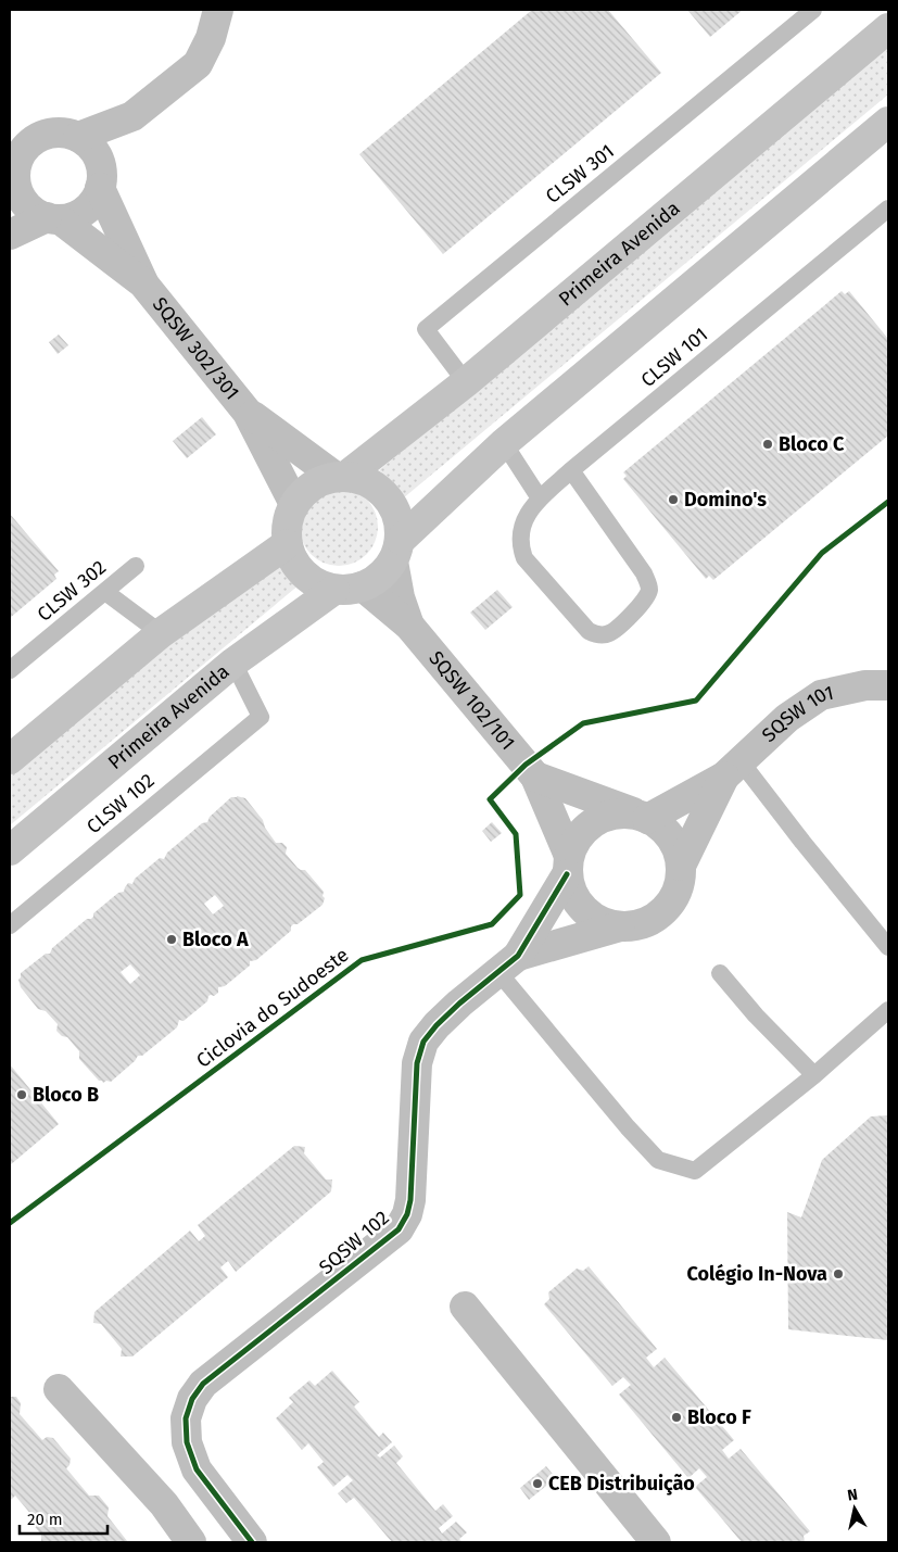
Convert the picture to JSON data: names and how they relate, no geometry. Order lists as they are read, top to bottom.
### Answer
{
  "streets": {
    "main road": ["Primeira Avenida"],
    "street": [
      "SQSW 302/301",
      "SQSW 102/101",
      "SQSW 101",
      "SQSW 102"
    ],
    "lane": [
      "CLSW 301",
      "CLSW 101",
      "CLSW 302",
      "CLSW 102"
    ],
    "cycle path": ["Ciclovia do Sudoeste"]
  },
  "crossings": [
    ["CLSW 301", "Primeira Avenida"],
    ["Primeira Avenida", "SQSW 302/301"],
    ["Primeira Avenida", "SQSW 102/101"],
    ["Primeira Avenida", "CLSW 102"],
    ["SQSW 302/301", "SQSW 102/101"],
    ["SQSW 102/101", "SQSW 101"],
    ["SQSW 102/101", "SQSW 102"],
    ["SQSW 101", "SQSW 102"]
  ],
  "places": [
    "Bloco C",
    "Domino's",
    "Bloco A",
    "Bloco B",
    "Colégio In-Nova",
    "Bloco F",
    "CEB Distribuição"
  ],
  "scale_bar": "20 m",
  "north": "top"
}
